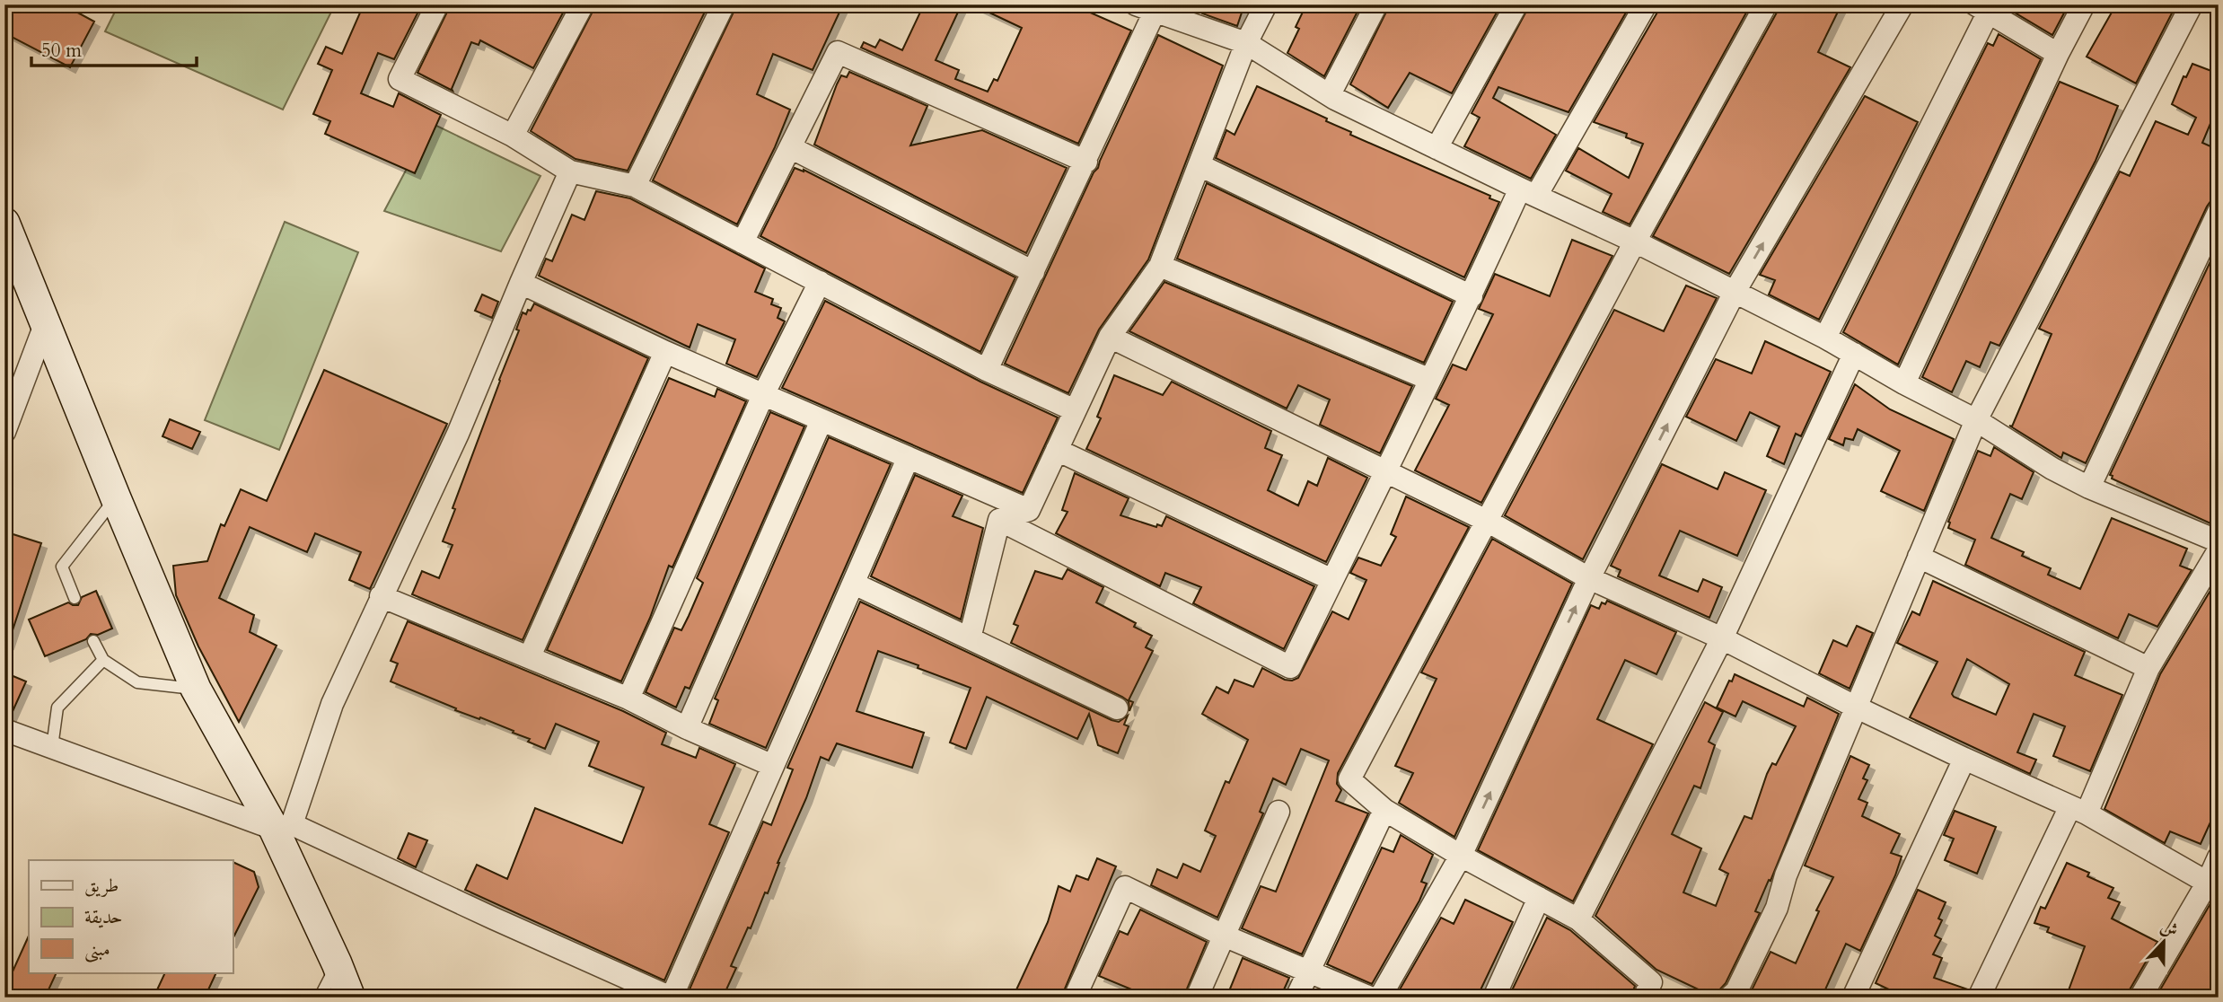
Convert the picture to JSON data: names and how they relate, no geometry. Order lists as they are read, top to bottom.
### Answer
{
  "legend": ["طريق", "حديقة", "مبنى"],
  "scale_bar": "50 m",
  "north": "top"
}
